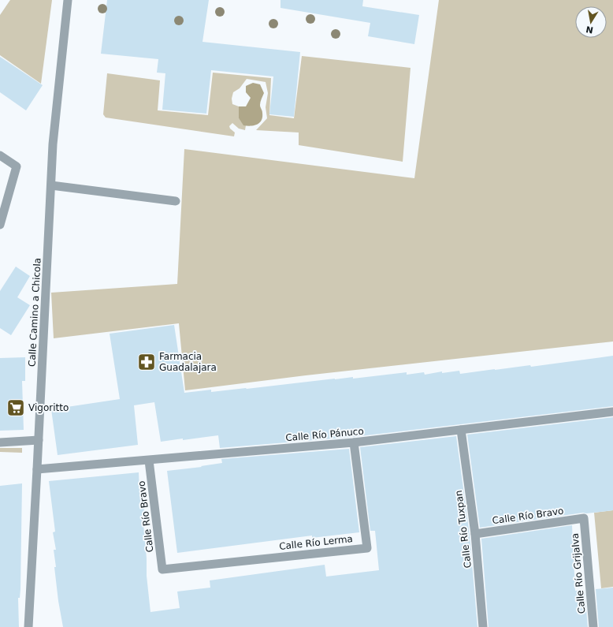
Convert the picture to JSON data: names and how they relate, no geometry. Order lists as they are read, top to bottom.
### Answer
{
  "streets": {
    "street": [
      "Calle Camino a Chicola",
      "Calle Río Pánuco",
      "Calle Río Bravo",
      "Calle Río Tuxpan",
      "Calle Río Lerma",
      "Calle Río Grijalva"
    ]
  },
  "crossings": [
    ["Calle Camino a Chicola", "Calle Río Pánuco"],
    ["Calle Río Pánuco", "Calle Río Bravo"],
    ["Calle Río Pánuco", "Calle Río Tuxpan"],
    ["Calle Río Pánuco", "Calle Río Lerma"],
    ["Calle Río Bravo", "Calle Río Tuxpan"],
    ["Calle Río Bravo", "Calle Río Lerma"],
    ["Calle Río Bravo", "Calle Río Grijalva"]
  ],
  "places": {
    "pharmacy": ["Farmacia Guadalajara"],
    "supermarket": ["Vigoritto"]
  },
  "north": "bottom"
}
